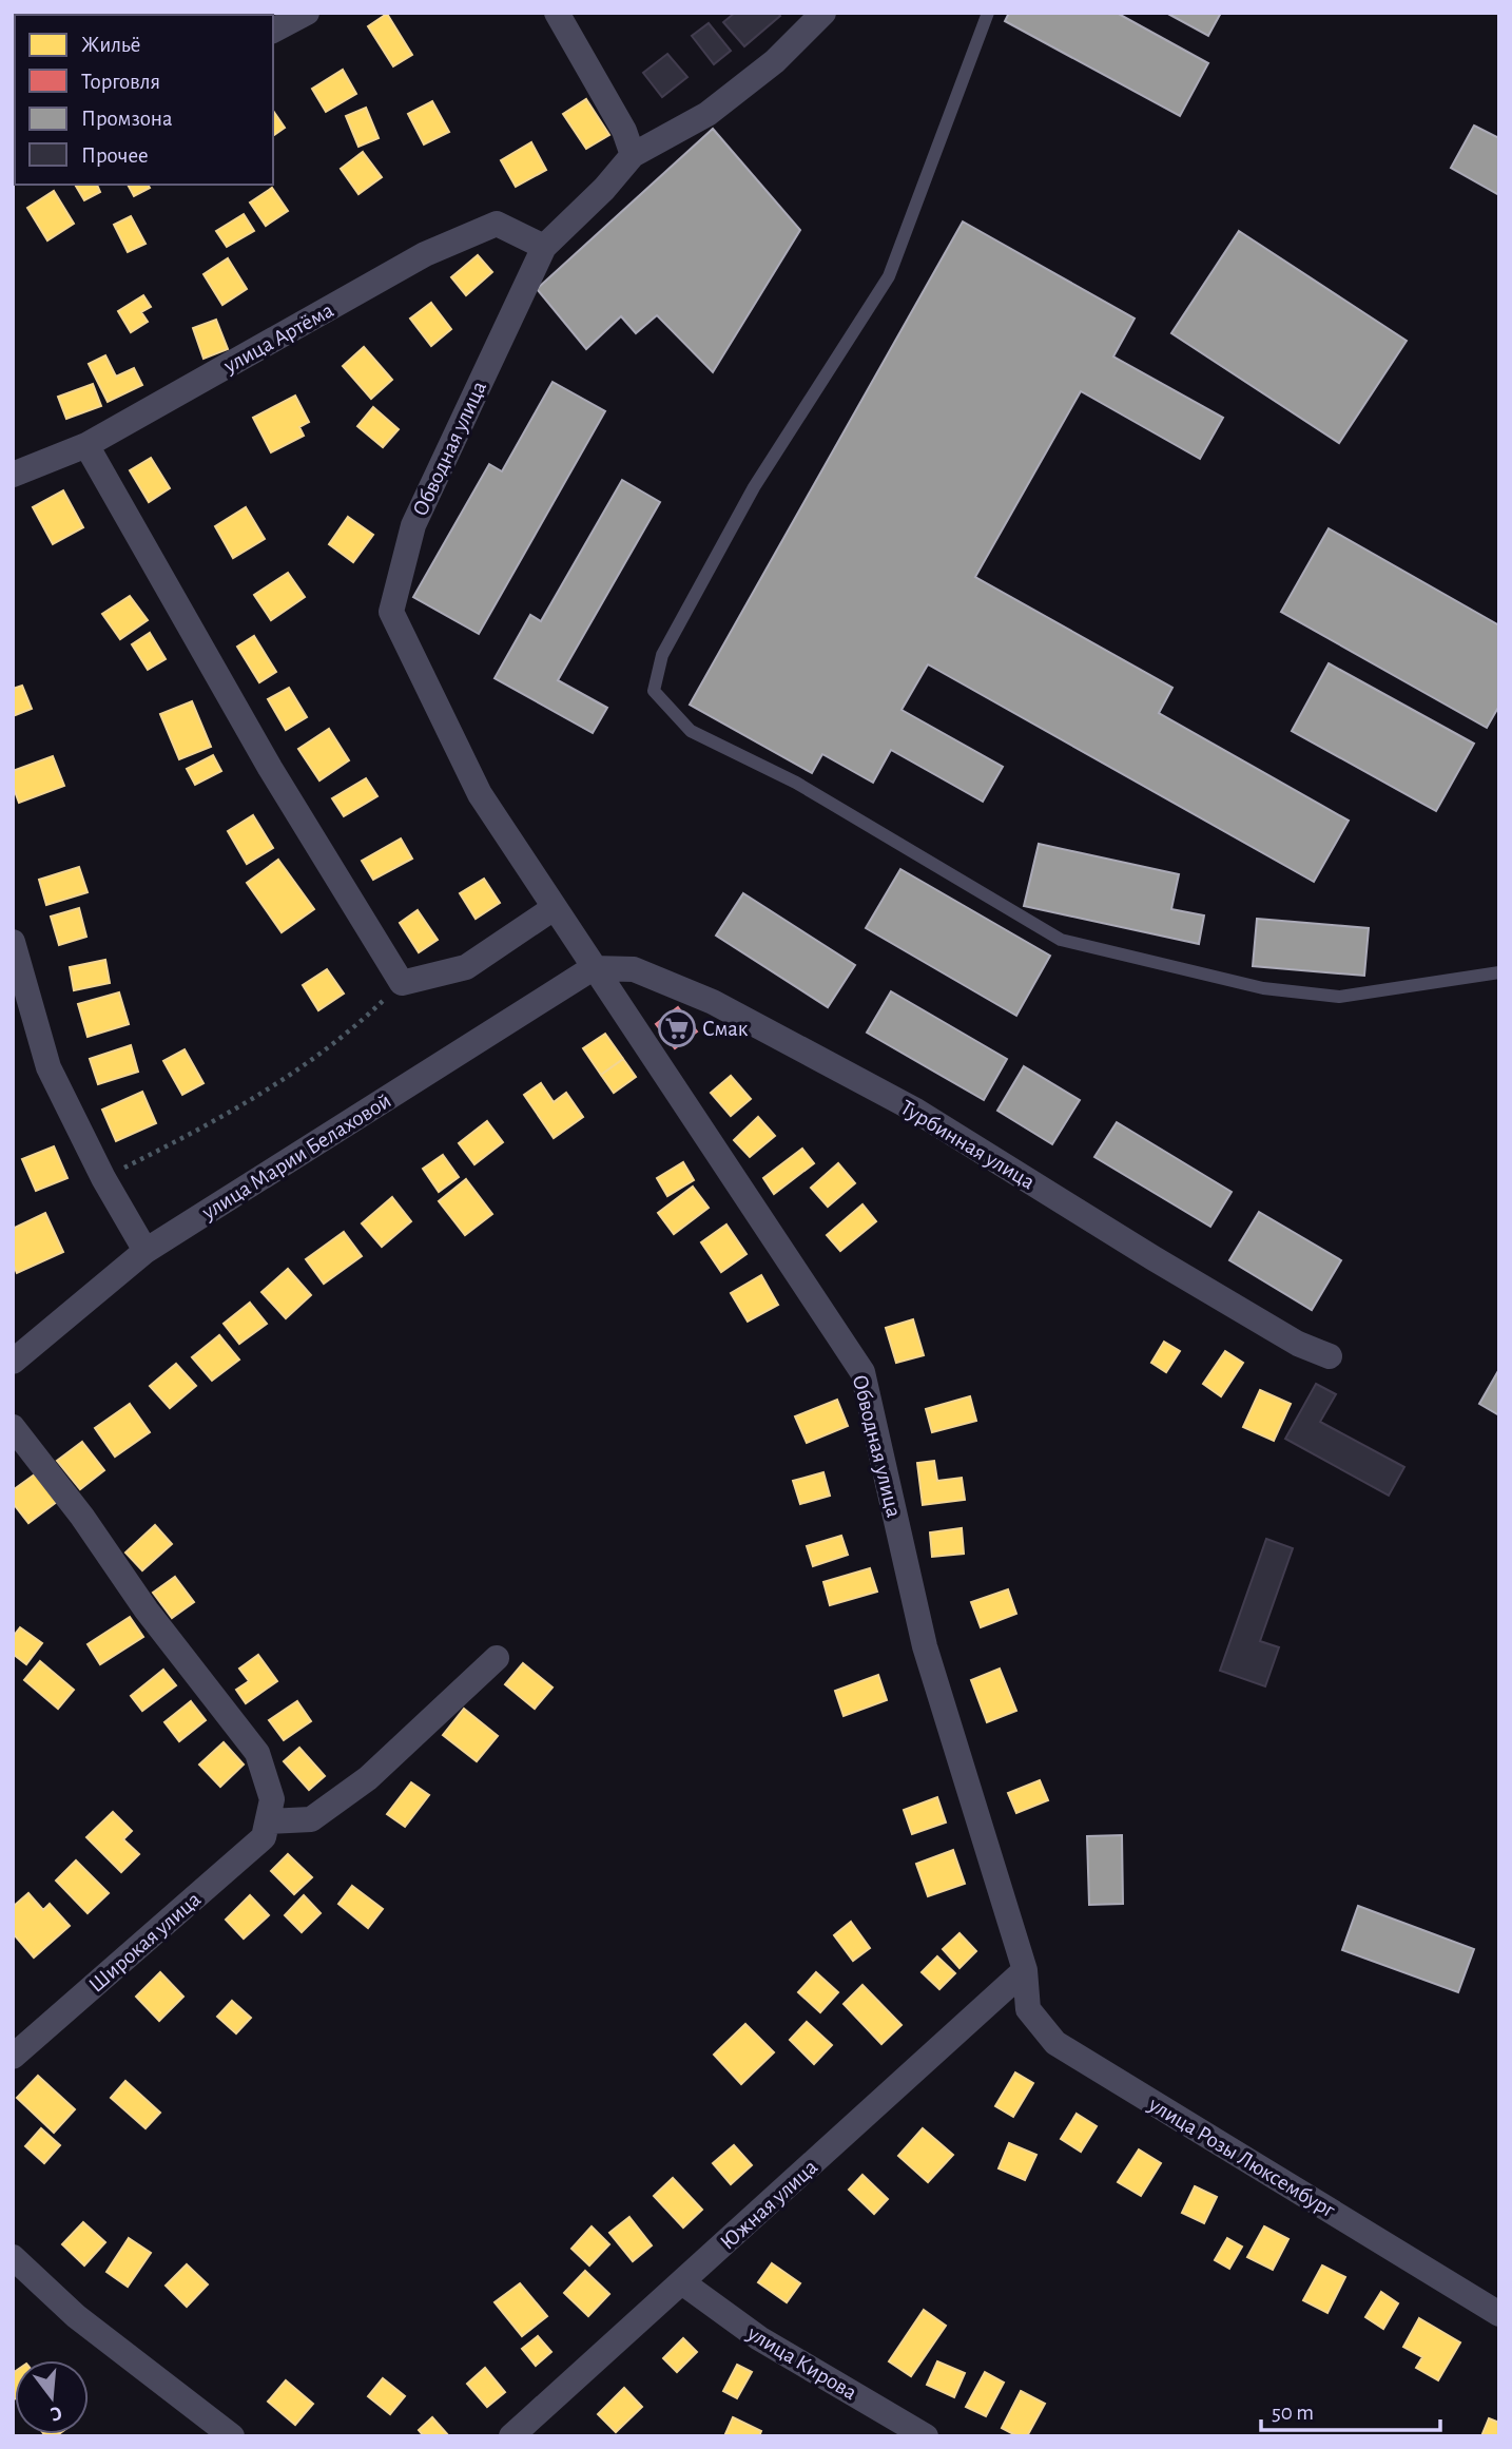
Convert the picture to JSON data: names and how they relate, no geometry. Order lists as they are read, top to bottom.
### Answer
{
  "streets": {
    "street": [
      "улица Артёма",
      "Обводная улица",
      "Турбинная улица",
      "улица Марии Белаховой",
      "Широкая улица",
      "улица Розы Люксембург",
      "Южная улица",
      "улица Кирова"
    ]
  },
  "crossings": [
    ["улица Артёма", "Обводная улица"],
    ["Обводная улица", "Турбинная улица"],
    ["Обводная улица", "улица Марии Белаховой"],
    ["Обводная улица", "улица Розы Люксембург"],
    ["Обводная улица", "Южная улица"],
    ["Турбинная улица", "улица Марии Белаховой"],
    ["улица Розы Люксембург", "Южная улица"],
    ["Южная улица", "улица Кирова"]
  ],
  "places": {
    "supermarket": ["Смак"]
  },
  "legend": [
    "Жильё",
    "Торговля",
    "Промзона",
    "Прочее"
  ],
  "scale_bar": "50 m",
  "north": "bottom"
}
